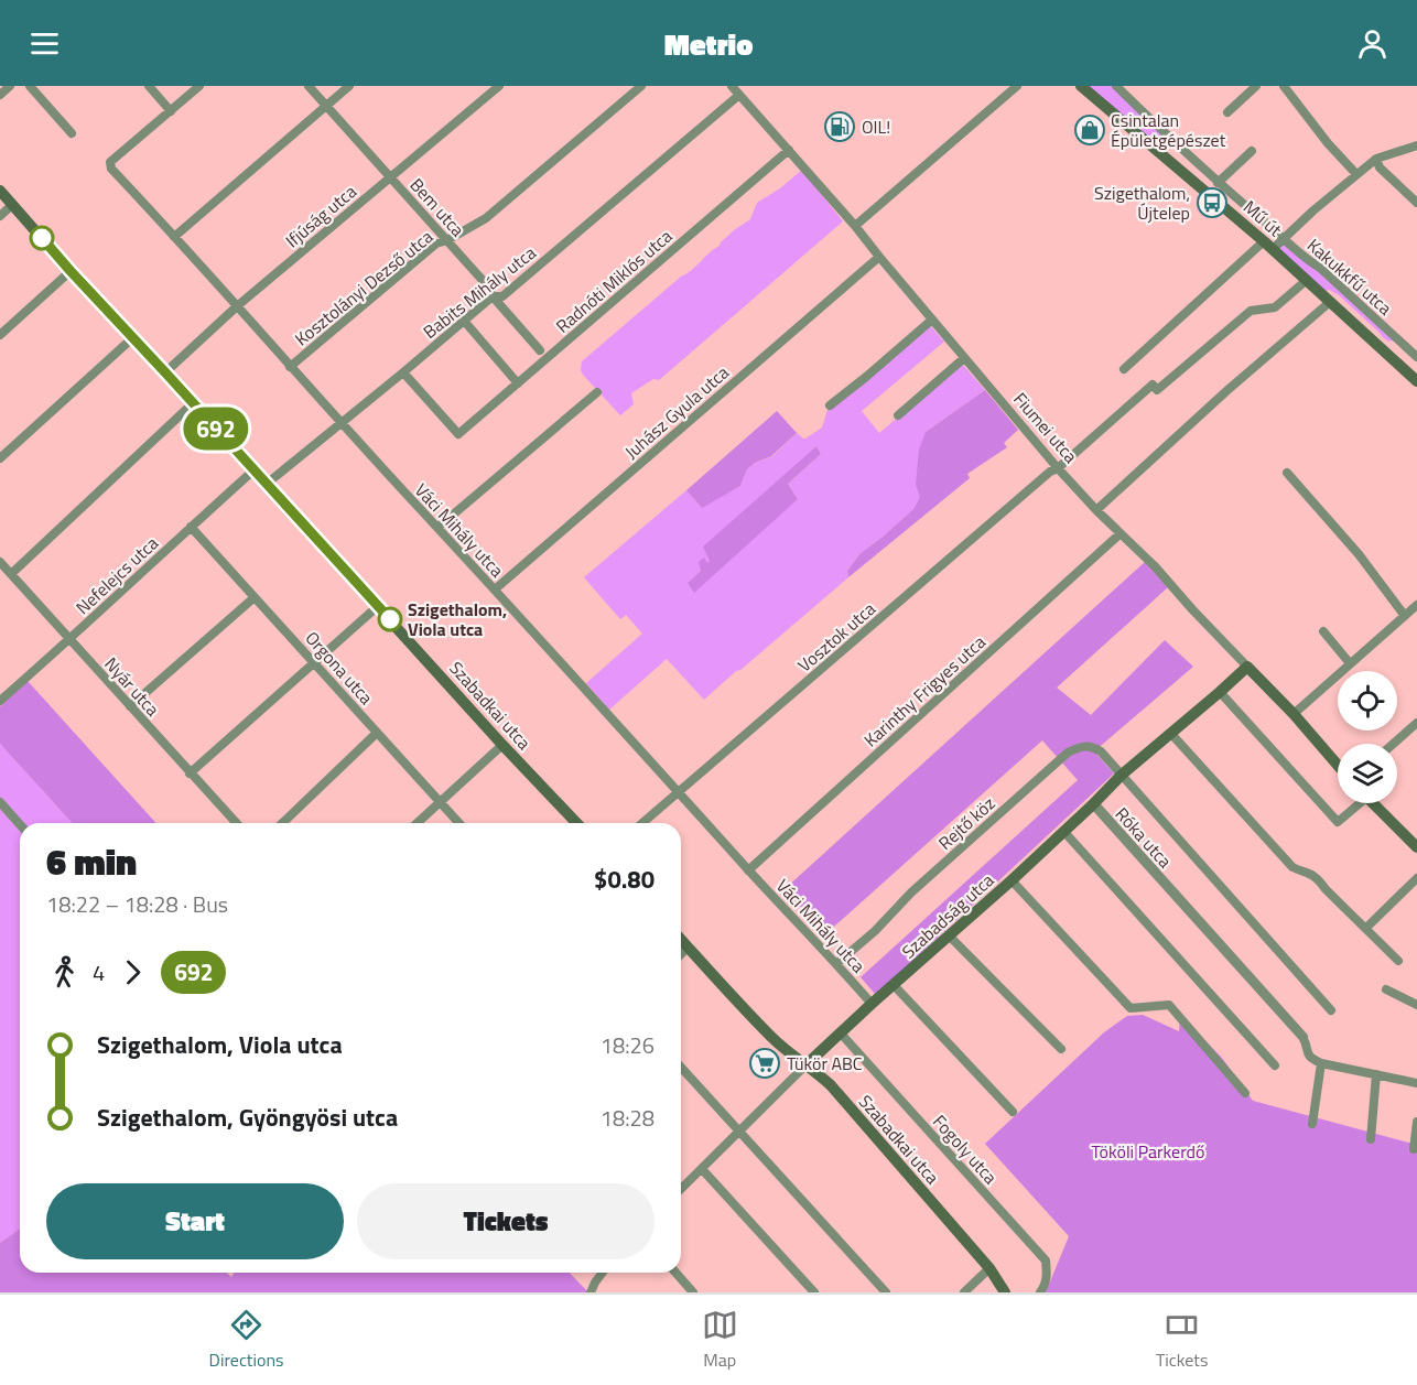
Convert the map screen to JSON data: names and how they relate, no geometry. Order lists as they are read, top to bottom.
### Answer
{
  "streets": {
    "street": [
      "Bem utca",
      "Ifjúság utca",
      "Mű út",
      "Kakukkfű utca",
      "Radnóti Miklós utca",
      "Kosztolányi Dezső utca",
      "Babits Mihály utca",
      "Juhász Gyula utca",
      "Fiumei utca",
      "Váci Mihály utca",
      "Nefelejcs utca",
      "Vosztok utca",
      "Orgona utca",
      "Nyár utca",
      "Karinthy Frigyes utca",
      "Szabadkai utca",
      "Rejtő köz",
      "Róka utca",
      "Szabadság utca",
      "Fogoly utca"
    ]
  },
  "crossings": [
    ["Bem utca", "Ifjúság utca"],
    ["Bem utca", "Kosztolányi Dezső utca"],
    ["Bem utca", "Babits Mihály utca"],
    ["Ifjúság utca", "Váci Mihály utca"],
    ["Ifjúság utca", "Szabadkai utca"],
    ["Mű út", "Vosztok utca"],
    ["Radnóti Miklós utca", "Babits Mihály utca"],
    ["Radnóti Miklós utca", "Fiumei utca"],
    ["Kosztolányi Dezső utca", "Váci Mihály utca"],
    ["Babits Mihály utca", "Fiumei utca"],
    ["Babits Mihály utca", "Váci Mihály utca"],
    ["Babits Mihály utca", "Szabadkai utca"],
    ["Juhász Gyula utca", "Fiumei utca"],
    ["Juhász Gyula utca", "Váci Mihály utca"],
    ["Fiumei utca", "Vosztok utca"],
    ["Fiumei utca", "Karinthy Frigyes utca"],
    ["Fiumei utca", "Szabadság utca"],
    ["Váci Mihály utca", "Vosztok utca"],
    ["Váci Mihály utca", "Karinthy Frigyes utca"],
    ["Váci Mihály utca", "Rejtő köz"],
    ["Váci Mihály utca", "Szabadság utca"],
    ["Nefelejcs utca", "Orgona utca"],
    ["Nefelejcs utca", "Nyár utca"],
    ["Nefelejcs utca", "Szabadkai utca"],
    ["Szabadkai utca", "Szabadság utca"],
    ["Rejtő köz", "Szabadság utca"],
    ["Róka utca", "Szabadság utca"],
    ["Szabadság utca", "Fogoly utca"]
  ],
  "parks": ["Tököli Parkerdő"],
  "places": {
    "fuel station": ["OIL!"],
    "shop": ["Csintalan Épületgépészet"],
    "bus stop": ["Szigethalom, Újtelep"],
    "other": ["Szigethalom, Viola utca"],
    "supermarket": ["Tükör ABC"]
  },
  "lines": ["bus line 692"],
  "page": {
    "header": "Metrio",
    "on_map": "692",
    "heading": ["6 min", "18:22 – 18:28 · Bus", "$0.80"],
    "legs": ["4", "692"],
    "list": [
      {
        "name": "Szigethalom, Viola utca",
        "value": "18:26"
      },
      {
        "name": "Szigethalom, Gyöngyösi utca",
        "value": "18:28"
      }
    ],
    "buttons": ["Start", "Tickets"],
    "tabs": ["Directions", "Map", "Tickets"]
  }
}
